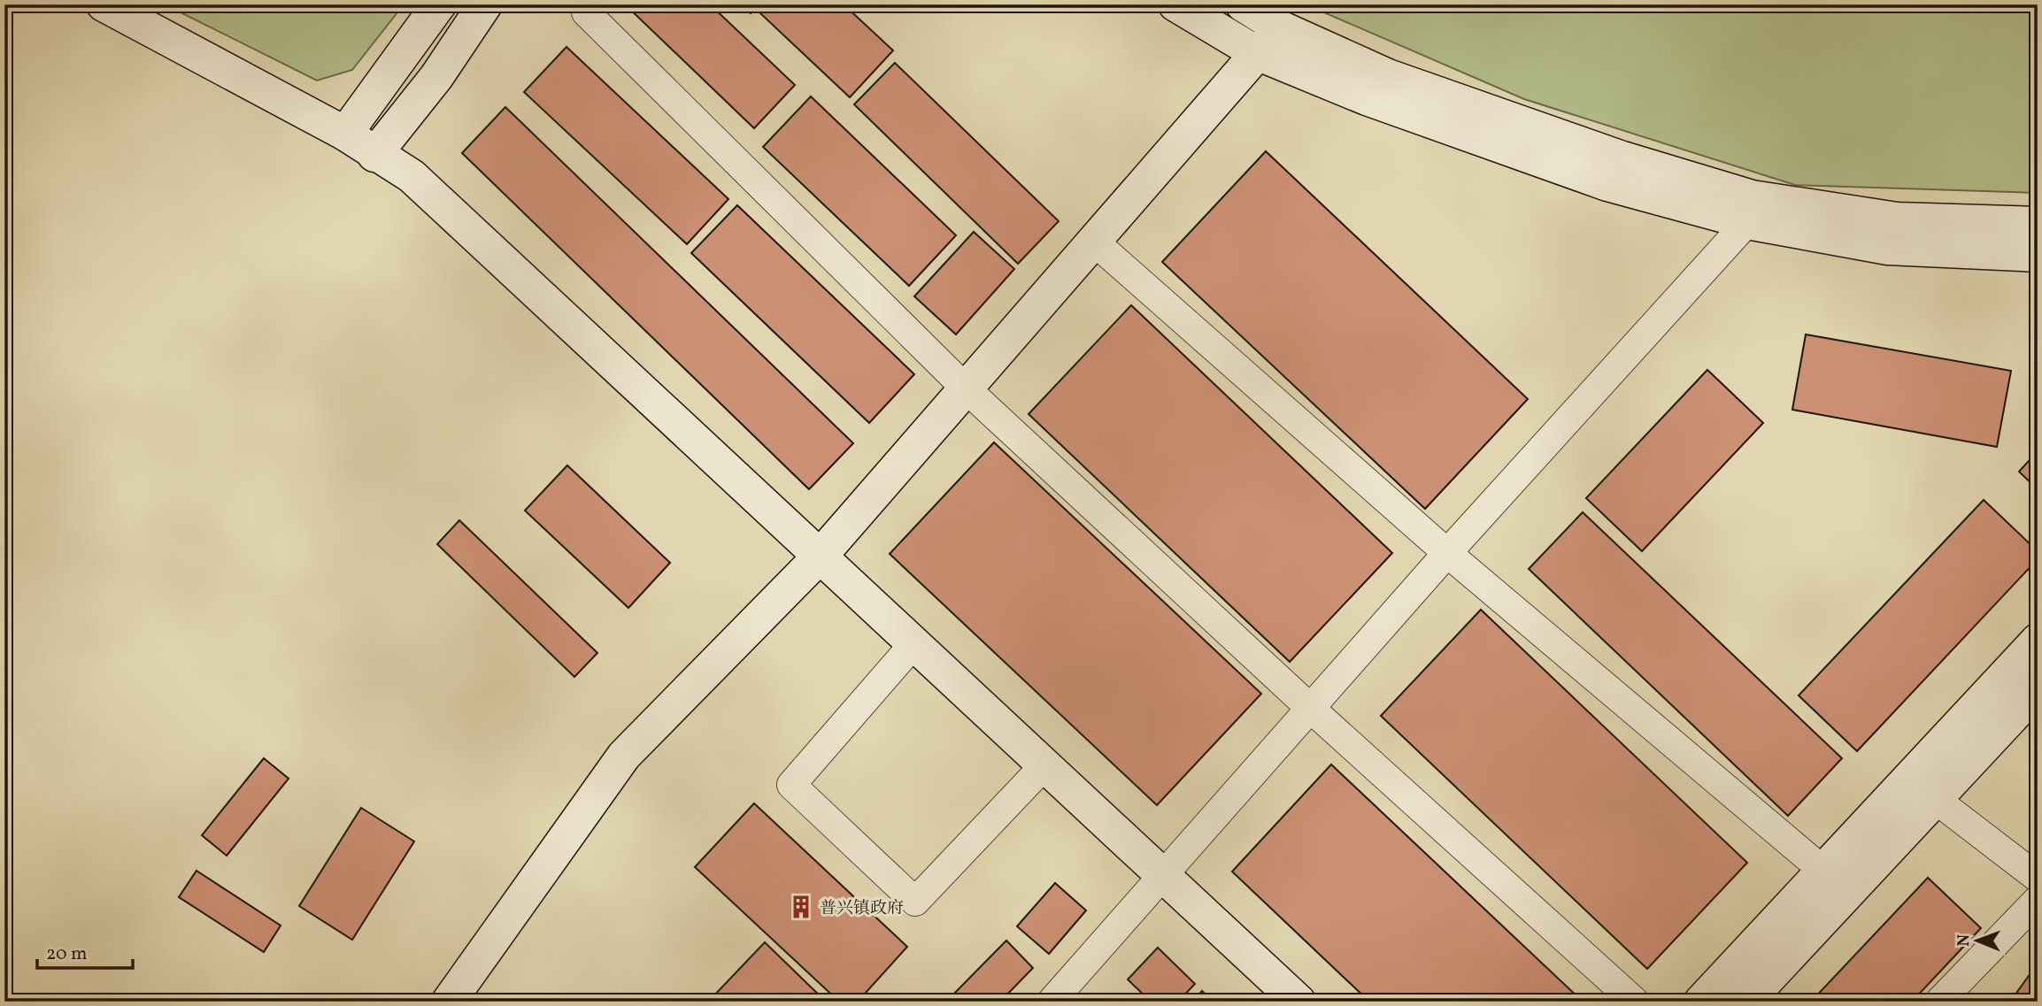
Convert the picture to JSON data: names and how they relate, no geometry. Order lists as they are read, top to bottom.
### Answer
{
  "places": {
    "building": ["普兴镇政府"]
  },
  "scale_bar": "20 m",
  "north": "left"
}
